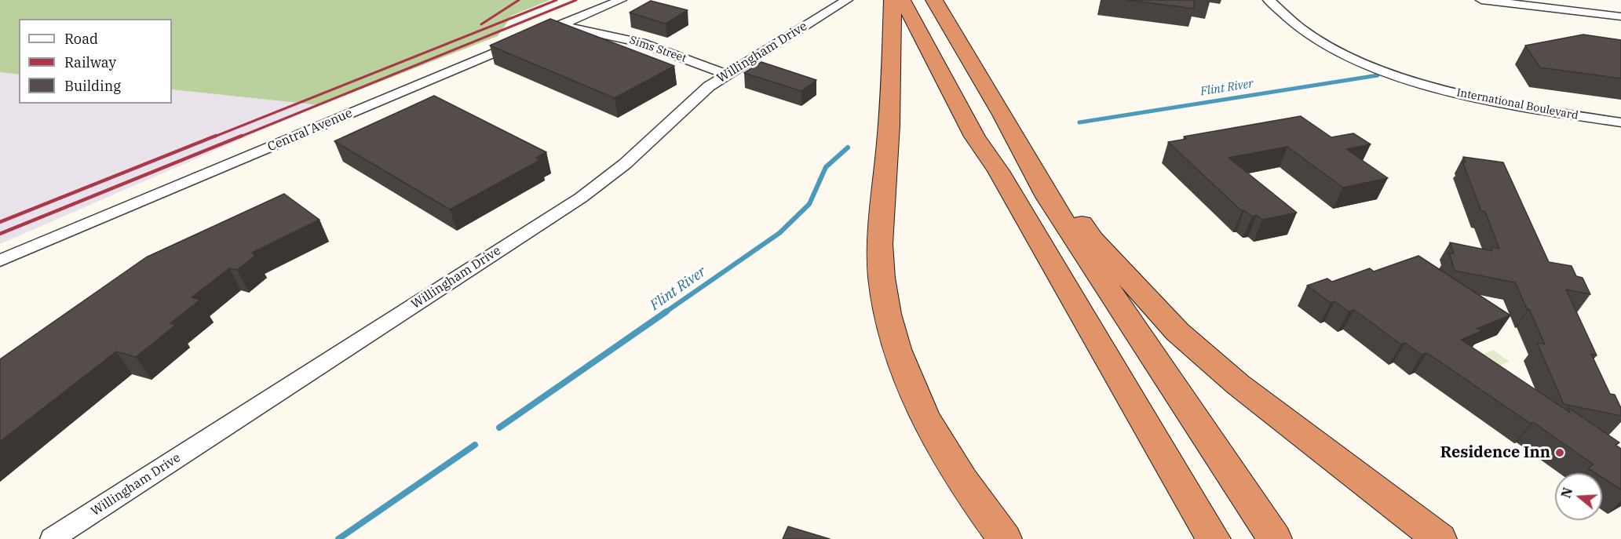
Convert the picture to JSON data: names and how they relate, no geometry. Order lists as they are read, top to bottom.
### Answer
{
  "streets": {
    "street": [
      "Sims Street",
      "Willingham Drive",
      "International Boulevard",
      "Central Avenue"
    ]
  },
  "crossings": [
    ["Sims Street", "Willingham Drive"],
    ["Sims Street", "Central Avenue"]
  ],
  "water": ["Flint River"],
  "places": ["Residence Inn"],
  "legend": ["Road", "Railway", "Building"],
  "north": "left"
}
